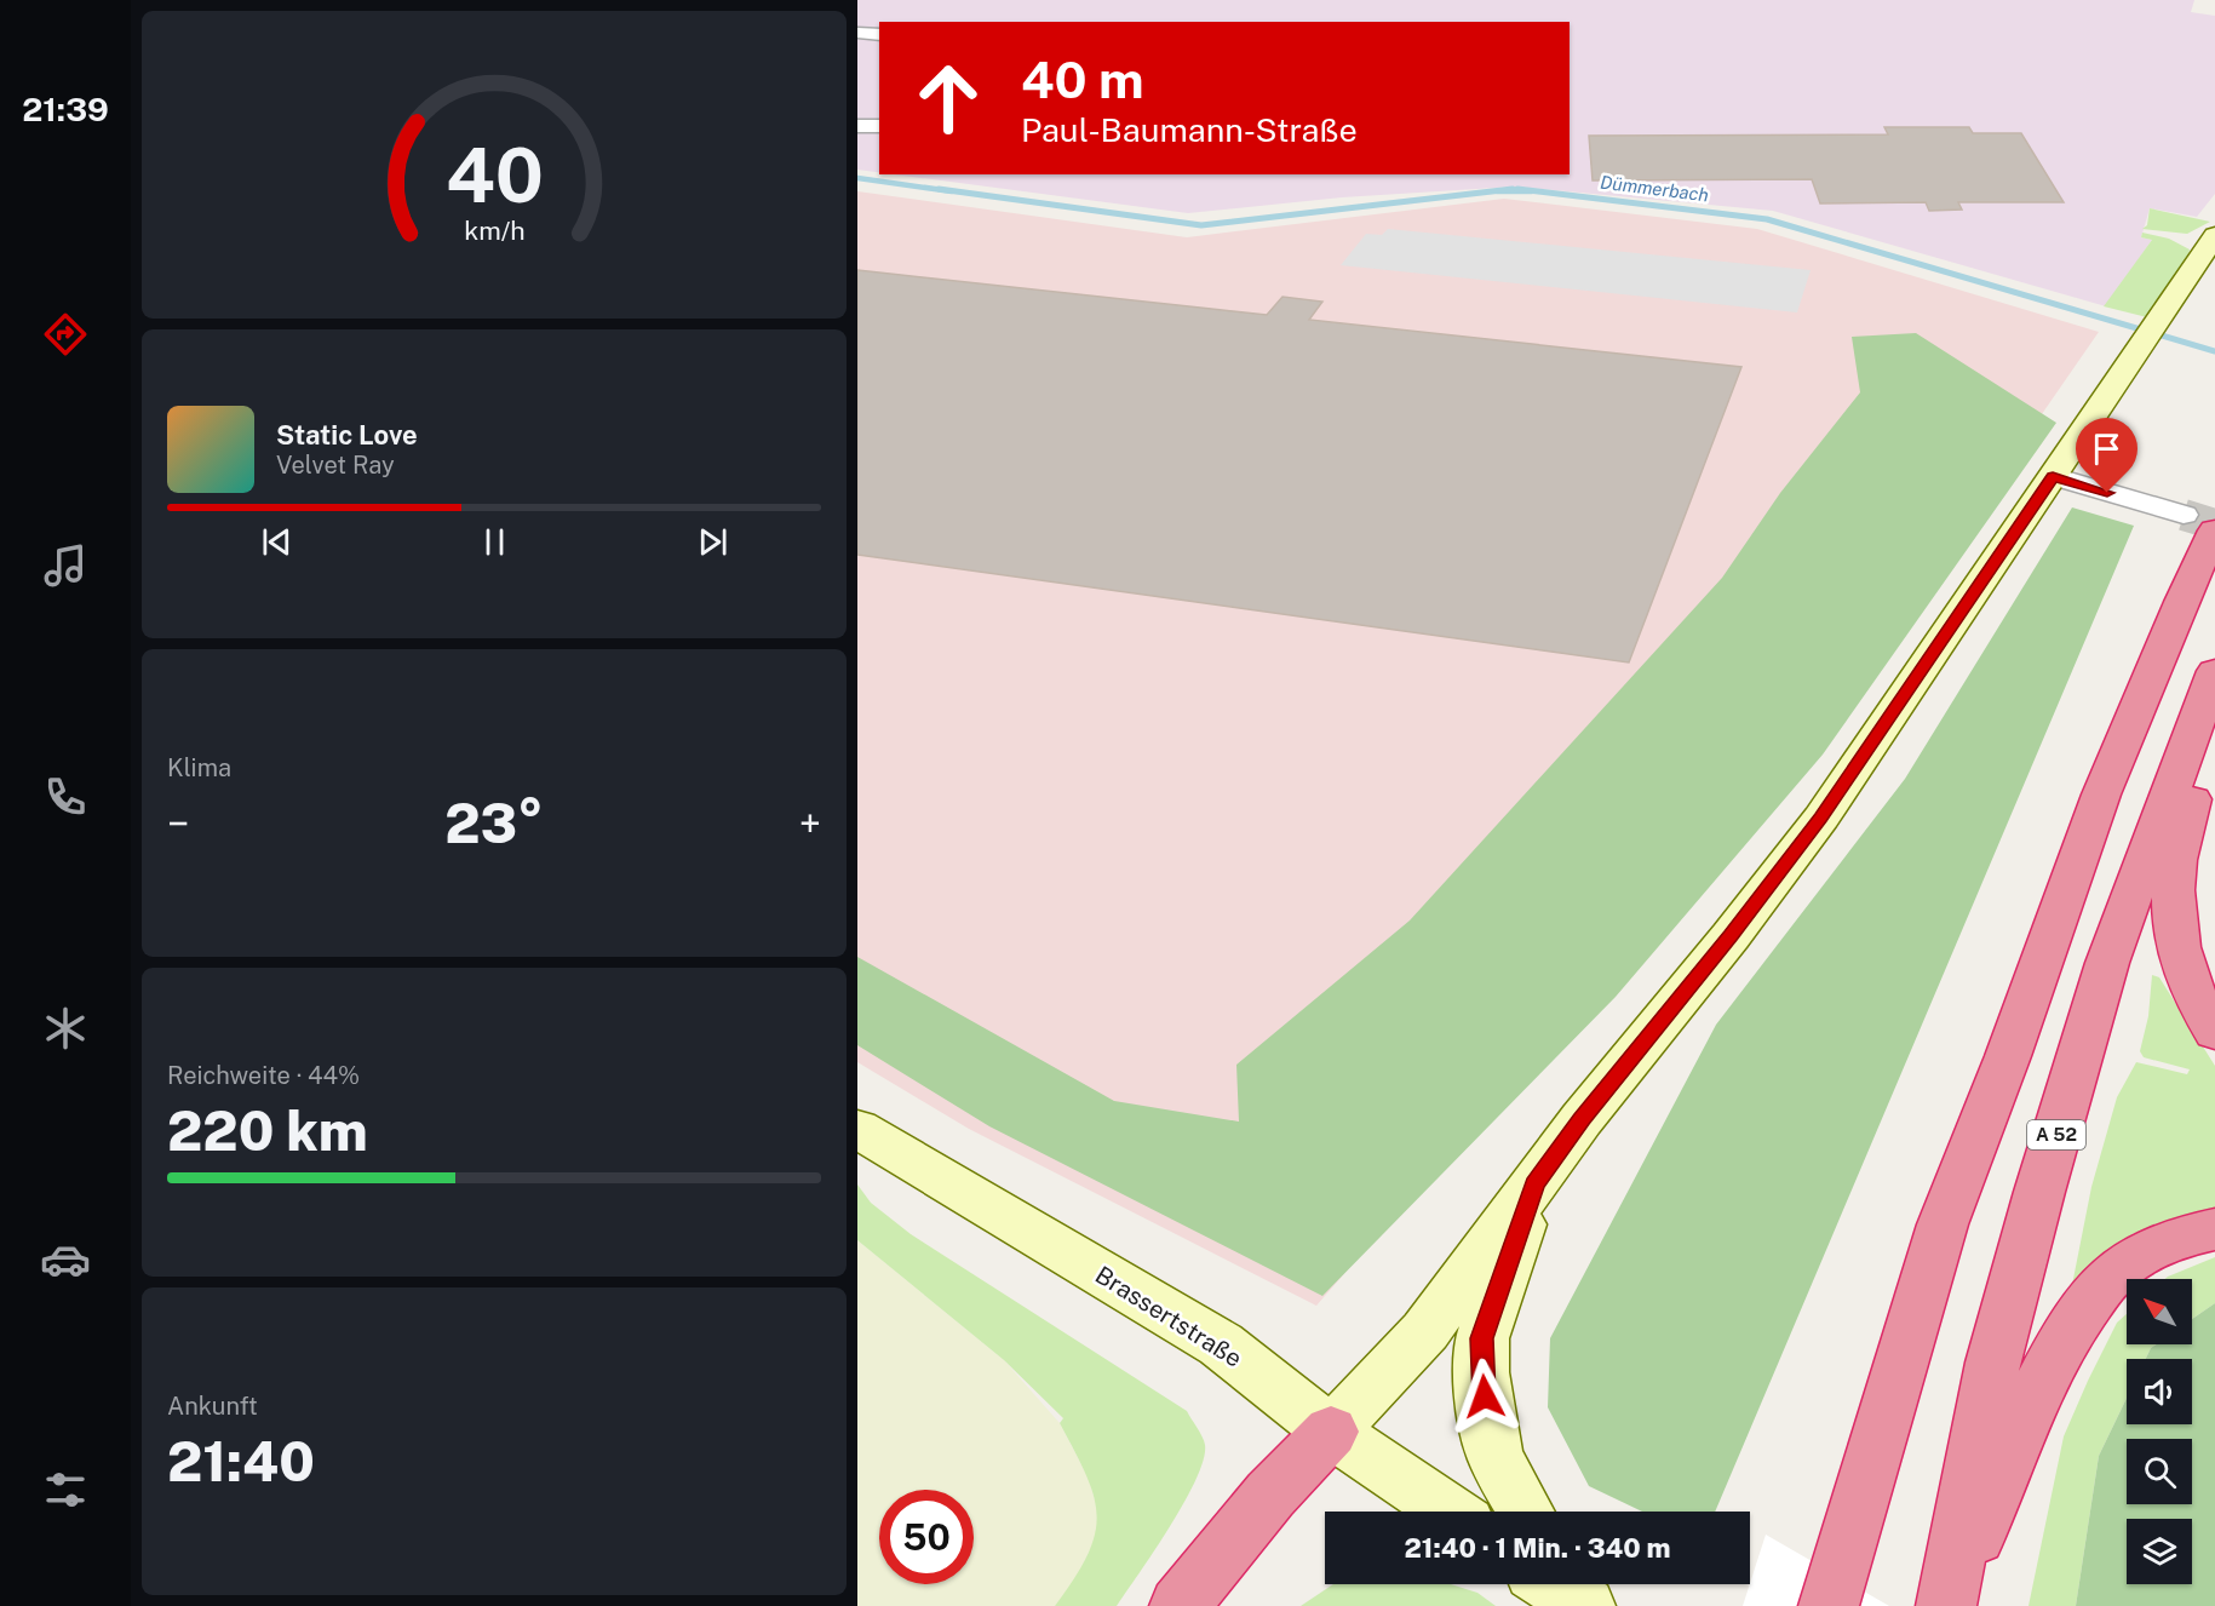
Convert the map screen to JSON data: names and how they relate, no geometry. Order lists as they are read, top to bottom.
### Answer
{
  "streets": {
    "highway": ["A 52"],
    "main road": ["Brassertstraße"]
  },
  "water": ["Dümmerbach"],
  "north": "top left",
  "page": {
    "tabs": "21:39",
    "turn": ["40 m", "Paul-Baumann-Straße"],
    "song": ["Static Love", "Velvet Ray"],
    "tile": [
      "Klima",
      ["Reichweite · 44%", "220 km"],
      ["Ankunft", "21:40"]
    ],
    "heat": ["−", "23°", "+"],
    "limit": "50",
    "trip": "21:40 · 1 Min. · 340 m",
    "gauge": ["40", "km/h"]
  }
}
